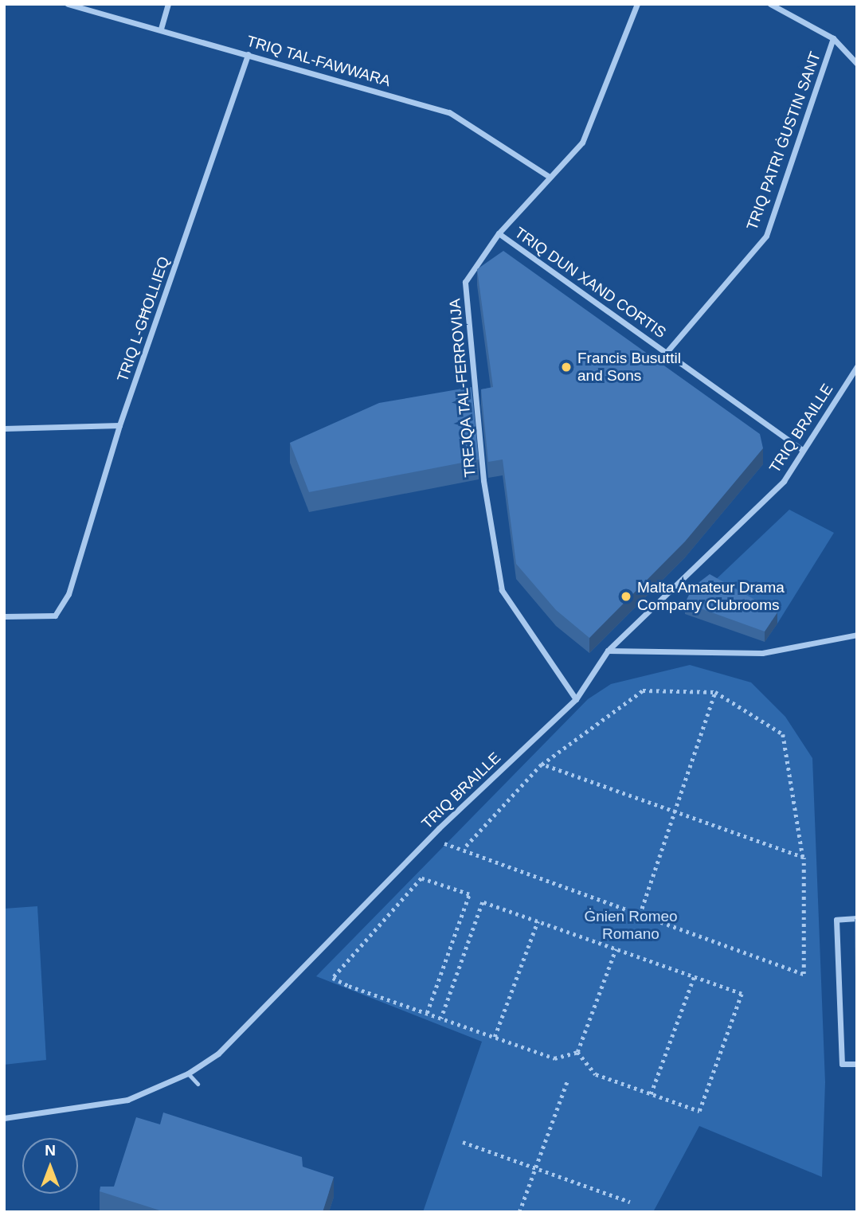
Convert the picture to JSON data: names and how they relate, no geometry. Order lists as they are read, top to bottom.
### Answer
{
  "streets": {
    "street": [
      "TRIQ TAL-FAWWARA",
      "TRIQ PATRI ĠUSTIN SANT",
      "TRIQ DUN XAND CORTIS",
      "TRIQ L-GĦOLLIEQ",
      "TREJQA TAL-FERROVIJA",
      "TRIQ BRAILLE"
    ]
  },
  "crossings": [
    ["TRIQ TAL-FAWWARA", "TRIQ L-GĦOLLIEQ"],
    ["TRIQ TAL-FAWWARA", "TREJQA TAL-FERROVIJA"],
    ["TRIQ PATRI ĠUSTIN SANT", "TRIQ DUN XAND CORTIS"],
    ["TRIQ DUN XAND CORTIS", "TREJQA TAL-FERROVIJA"],
    ["TRIQ DUN XAND CORTIS", "TRIQ BRAILLE"],
    ["TREJQA TAL-FERROVIJA", "TRIQ BRAILLE"]
  ],
  "parks": ["Ġnien Romeo Romano"],
  "places": ["Francis Busuttil and Sons", "Malta Amateur Drama Company Clubrooms"],
  "north": "top"
}
